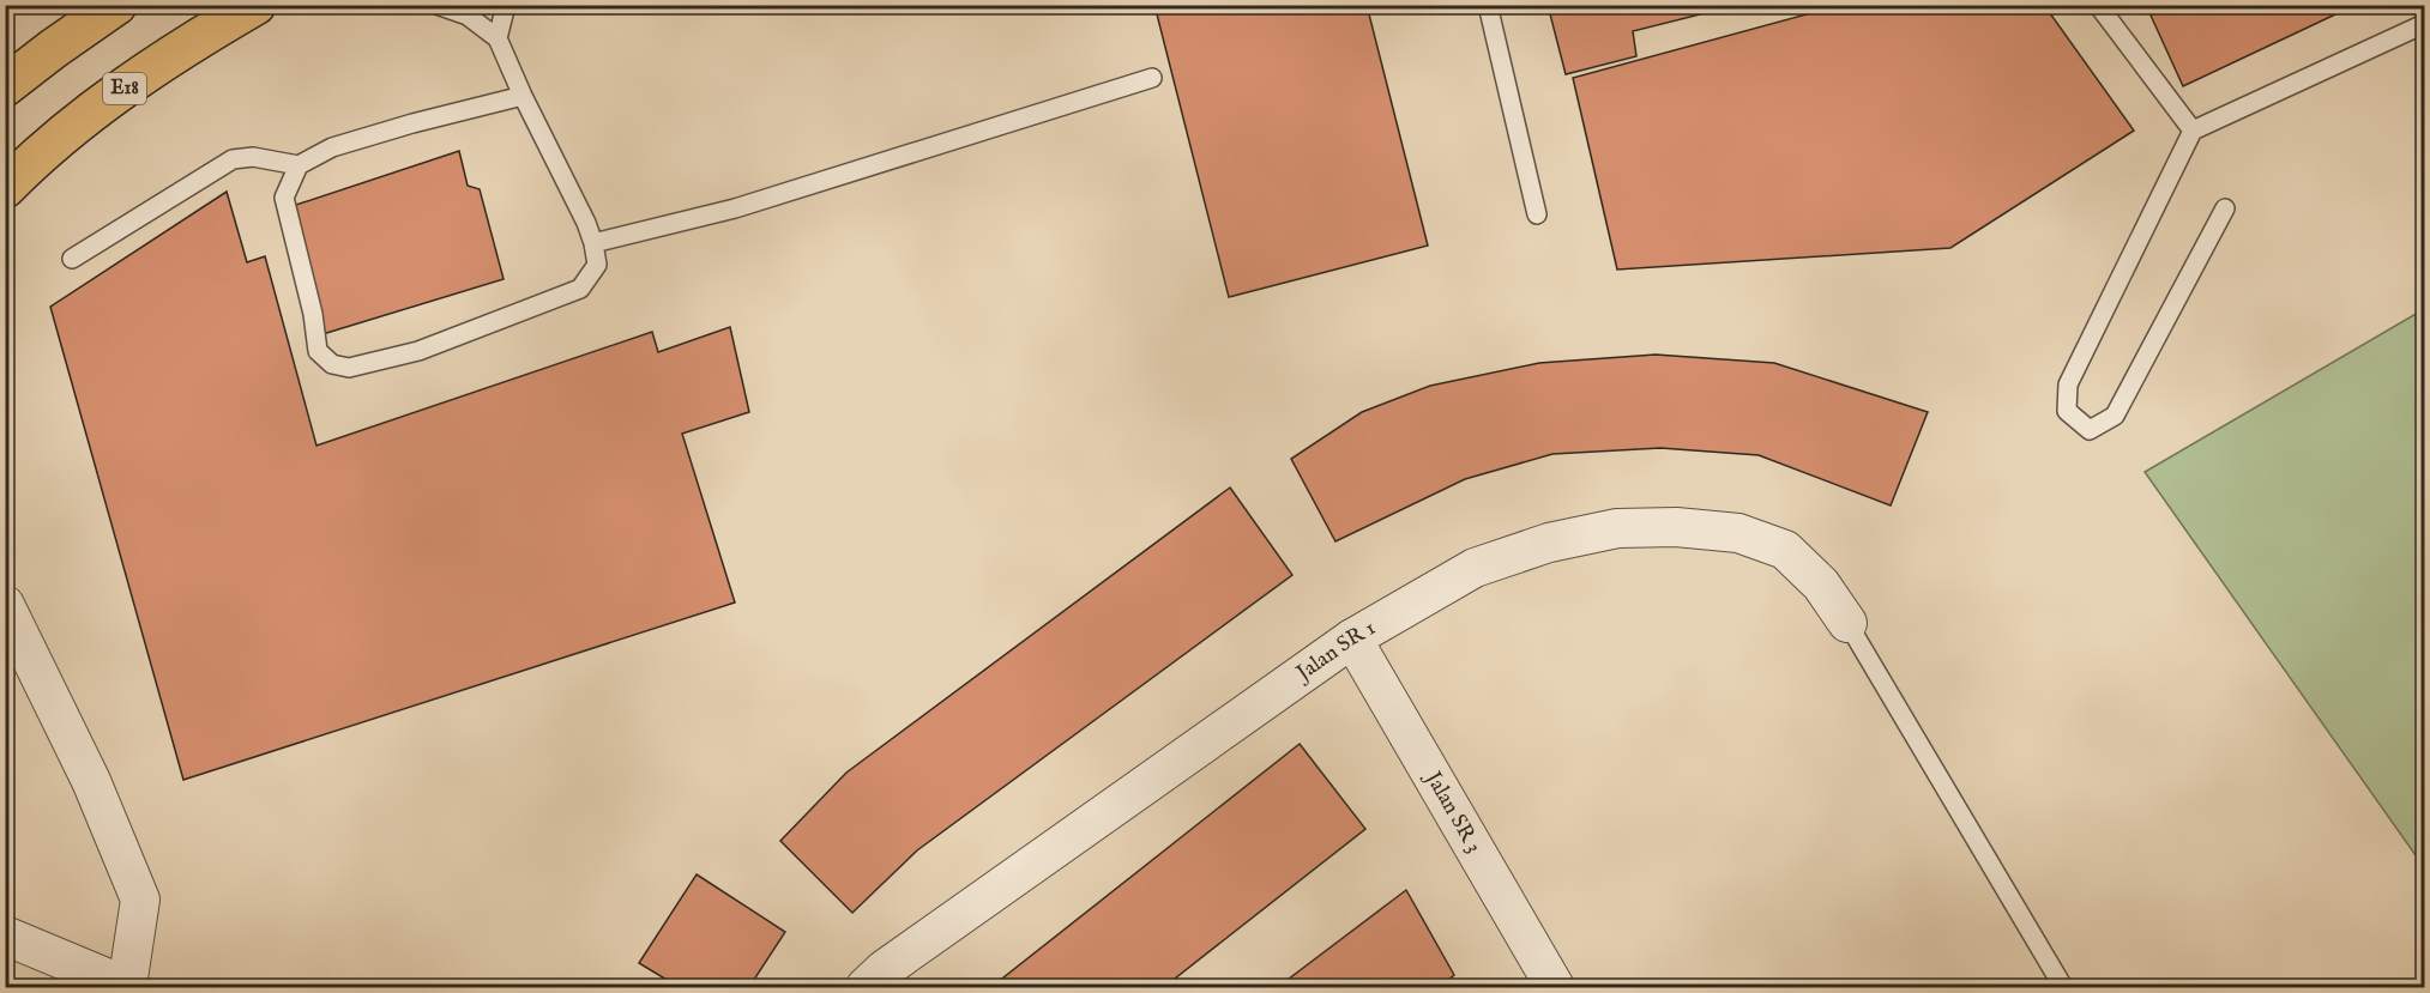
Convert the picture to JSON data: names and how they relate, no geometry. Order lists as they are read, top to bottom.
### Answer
{
  "streets": {
    "highway": ["E18"],
    "street": ["Jalan SR 1", "Jalan SR 3"]
  },
  "crossings": [
    ["Jalan SR 1", "Jalan SR 3"]
  ]
}
